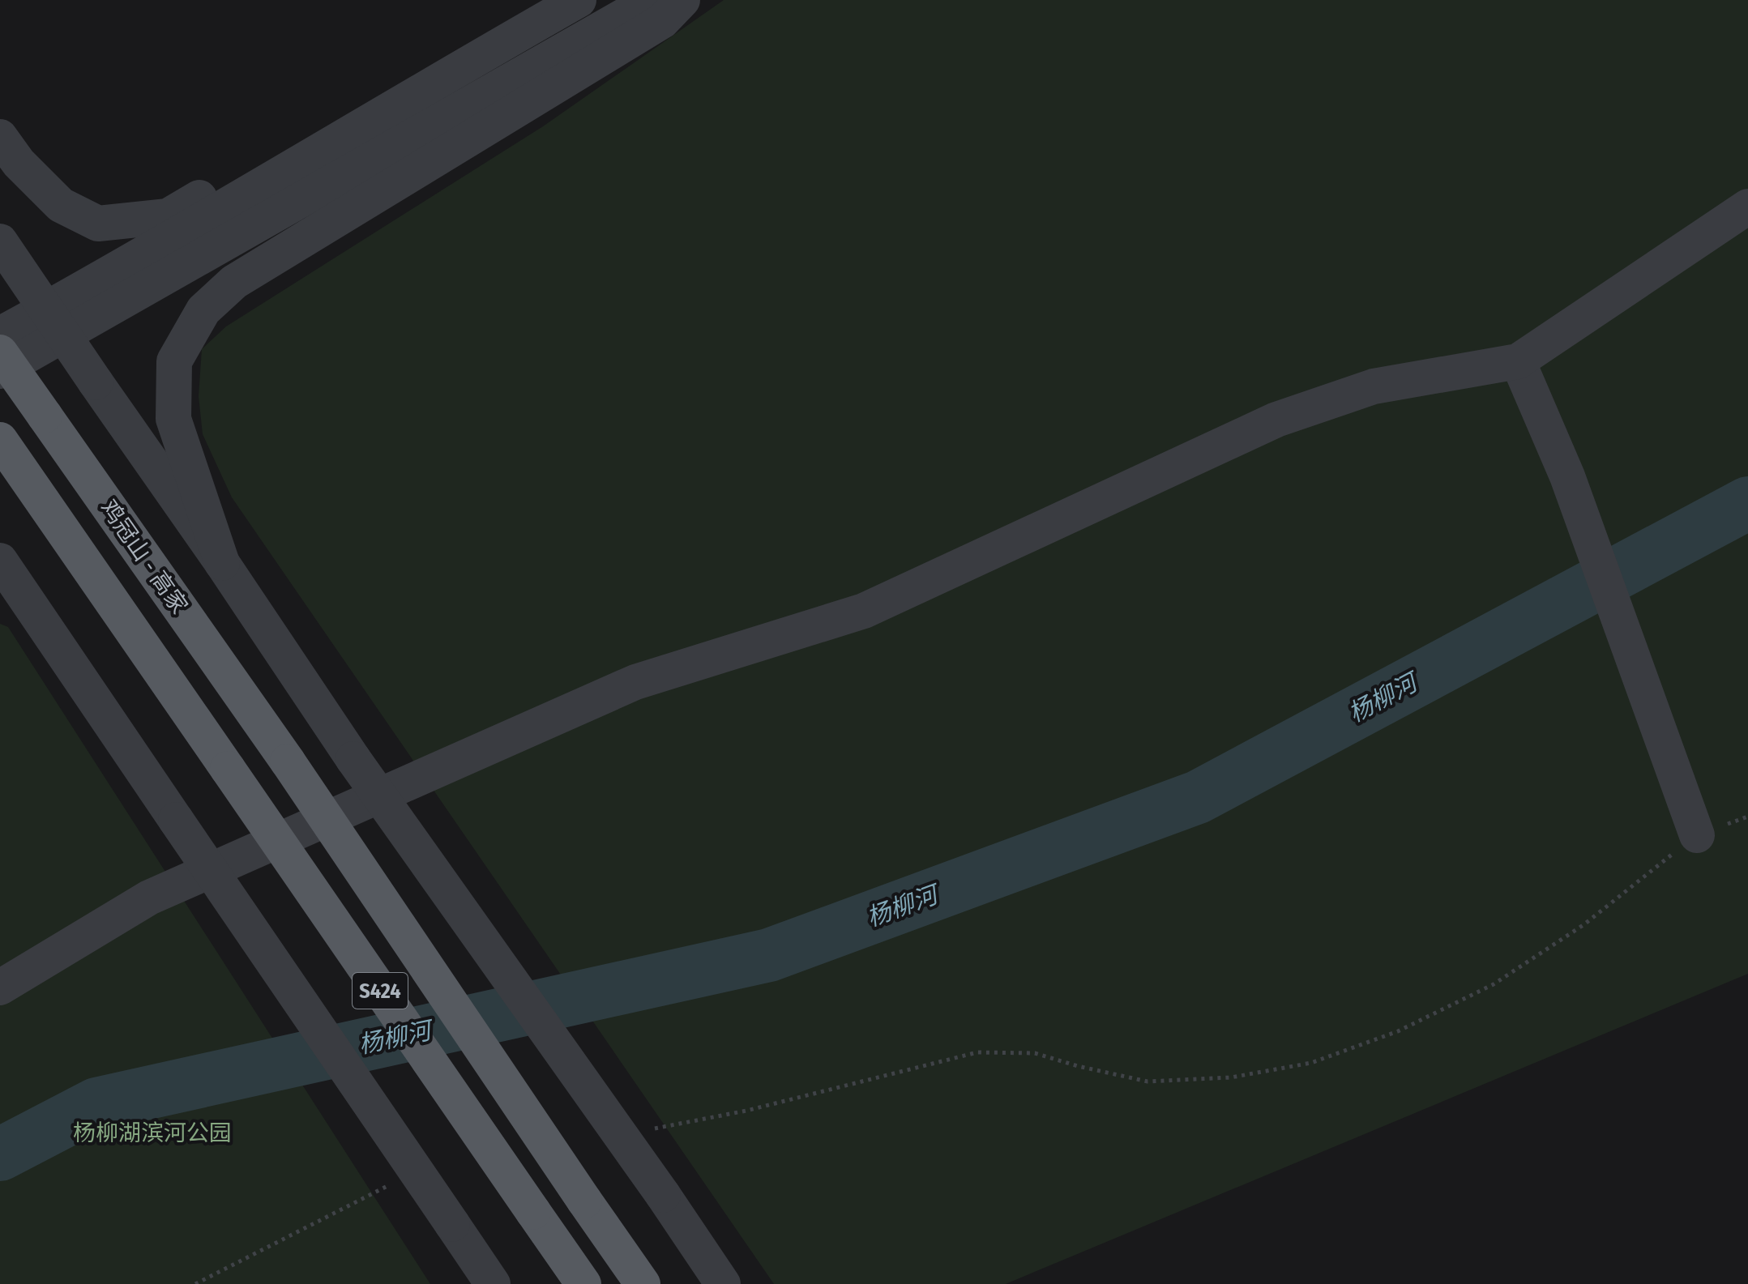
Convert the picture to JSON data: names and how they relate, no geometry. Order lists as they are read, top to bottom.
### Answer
{
  "streets": {
    "main road": ["鸡冠山 - 高家", "S424"]
  },
  "water": ["杨柳河"],
  "parks": ["杨柳湖滨河公园"]
}
